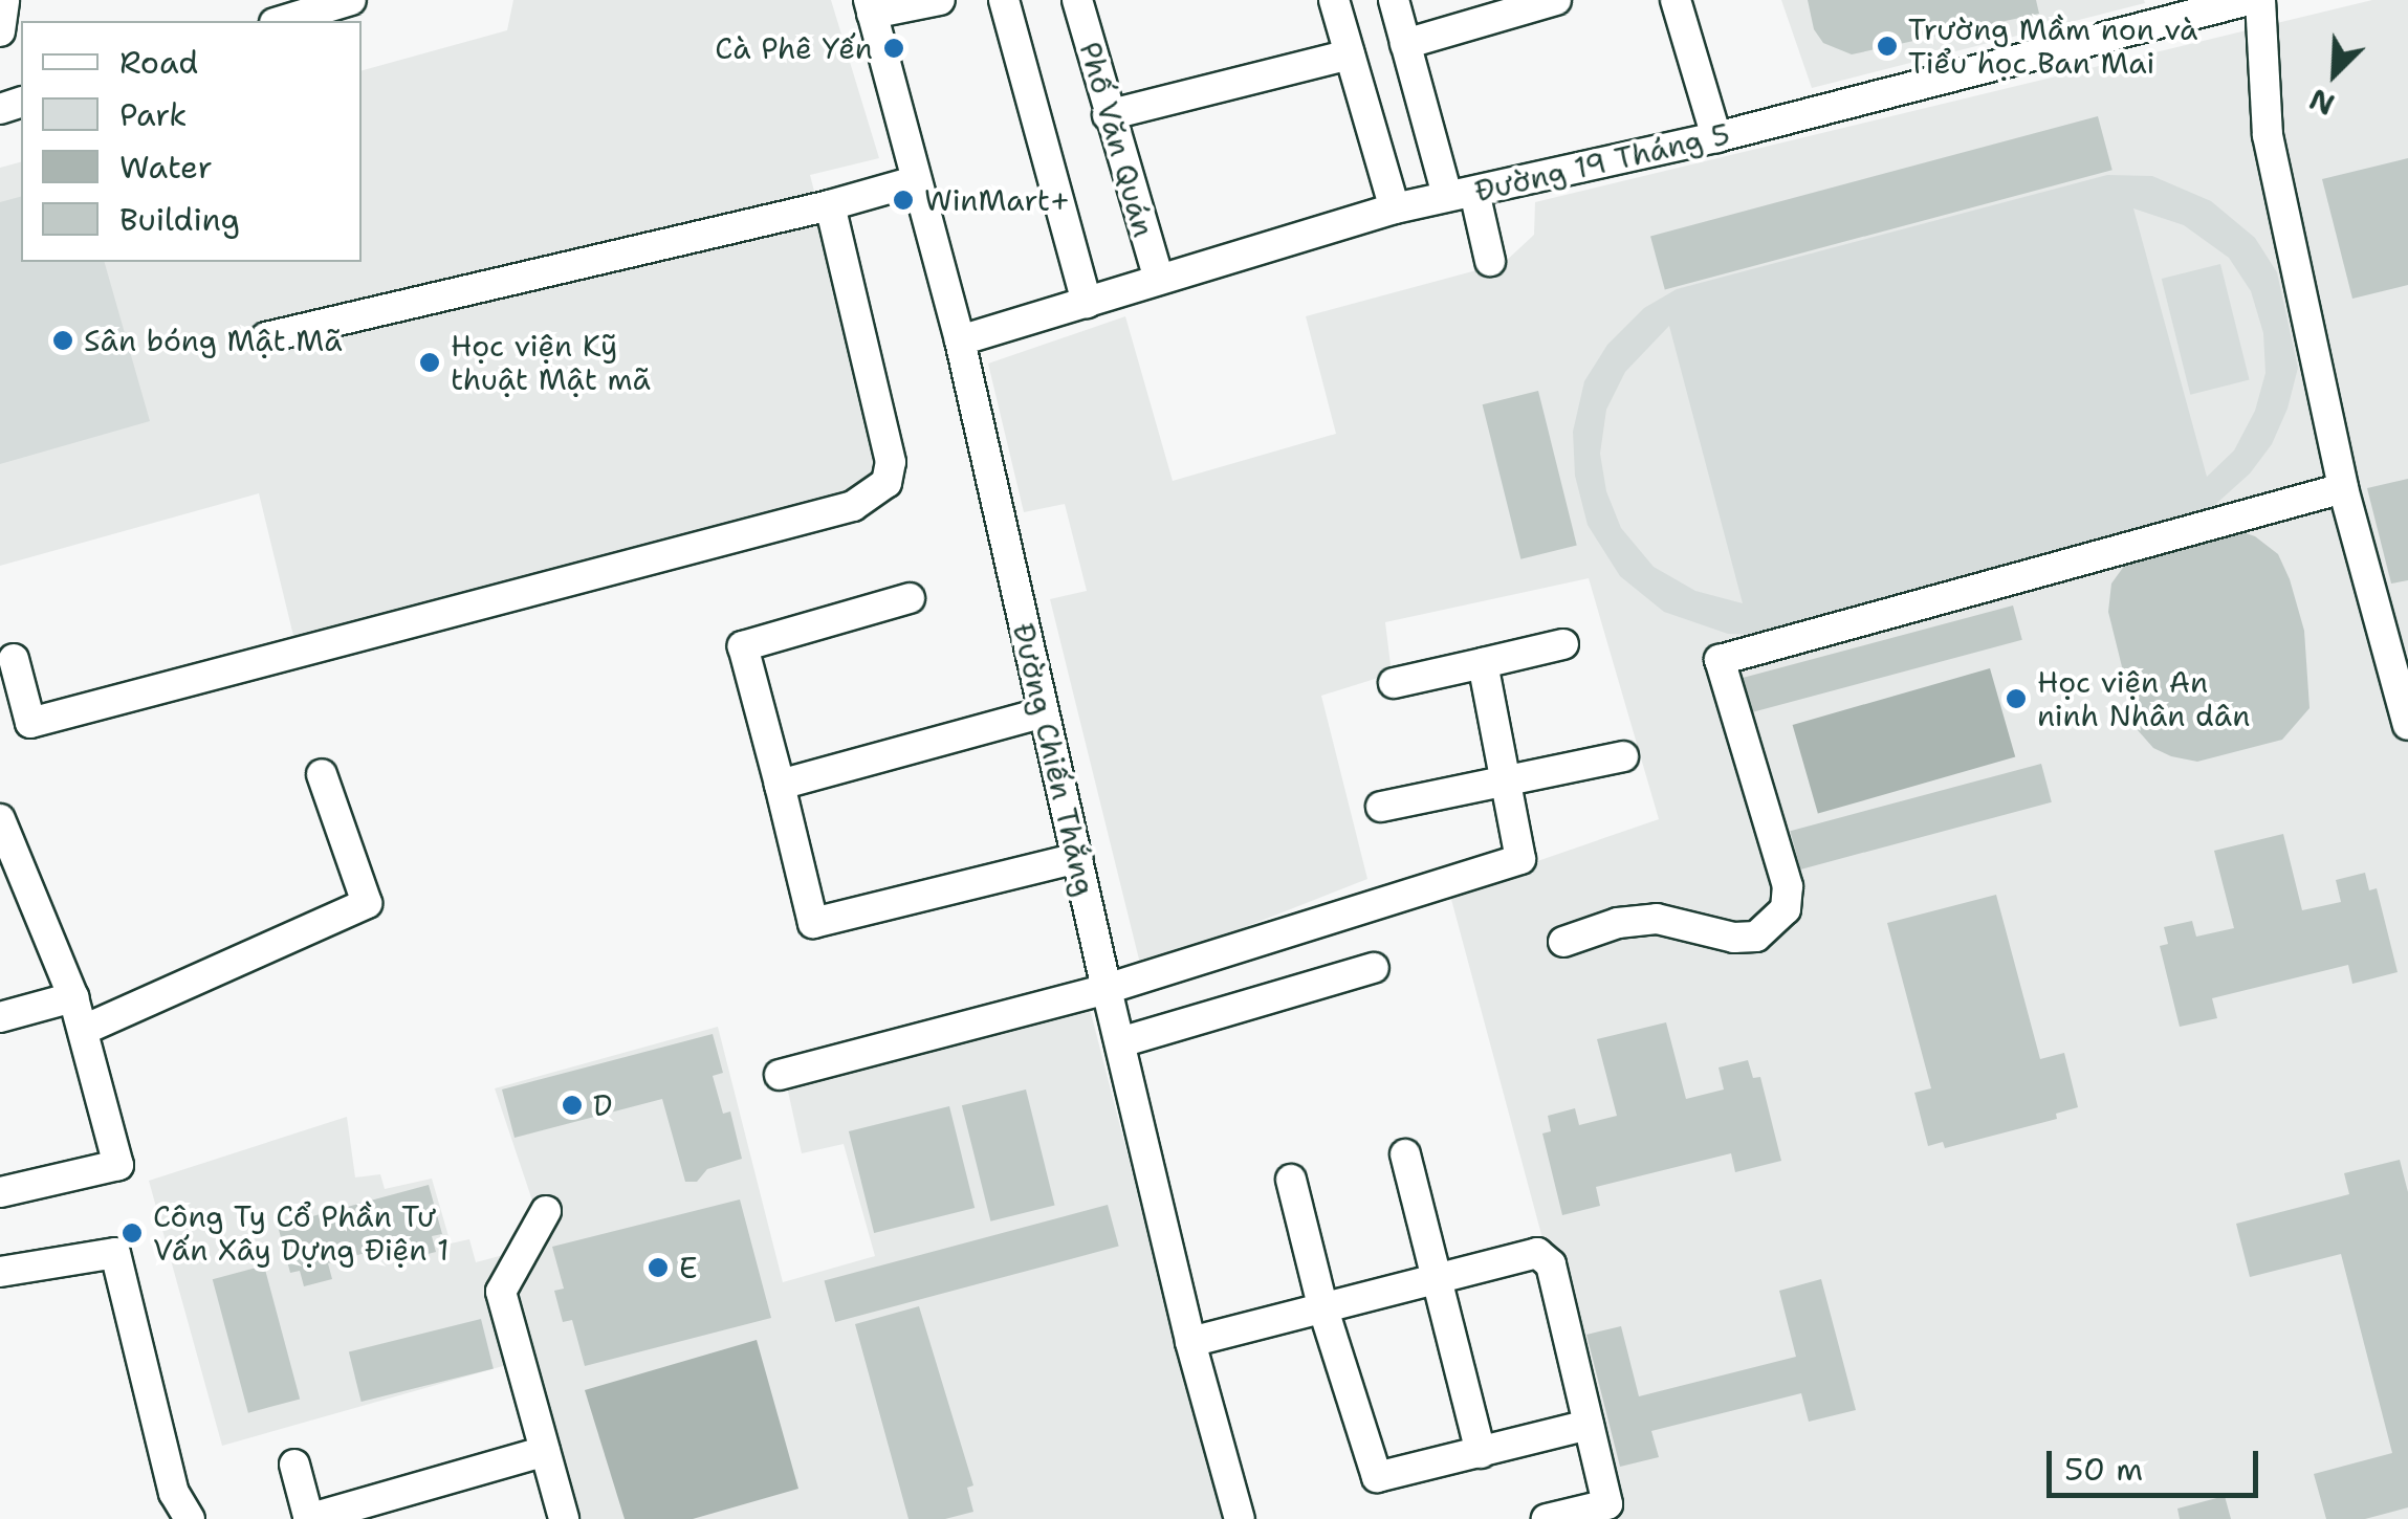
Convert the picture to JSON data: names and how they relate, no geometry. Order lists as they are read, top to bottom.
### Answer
{
  "streets": {
    "street": ["Phố Văn Quán", "Đường 19 Tháng 5", "Đường Chiến Thắng"]
  },
  "crossings": [
    ["Phố Văn Quán", "Đường 19 Tháng 5"],
    ["Đường 19 Tháng 5", "Đường Chiến Thắng"]
  ],
  "places": [
    "Trường Mầm non và Tiểu học Ban Mai",
    "Cà Phê Yến",
    "WinMart+",
    "Sân bóng Mật Mã",
    "Học viện Kỹ thuật Mật mã",
    "Học viện An ninh Nhân dân",
    "D",
    "Công Ty Cổ Phần Tư Vấn Xây Dựng Điện 1",
    "E"
  ],
  "legend": [
    "Road",
    "Park",
    "Water",
    "Building"
  ],
  "scale_bar": "50 m",
  "north": "bottom left"
}
